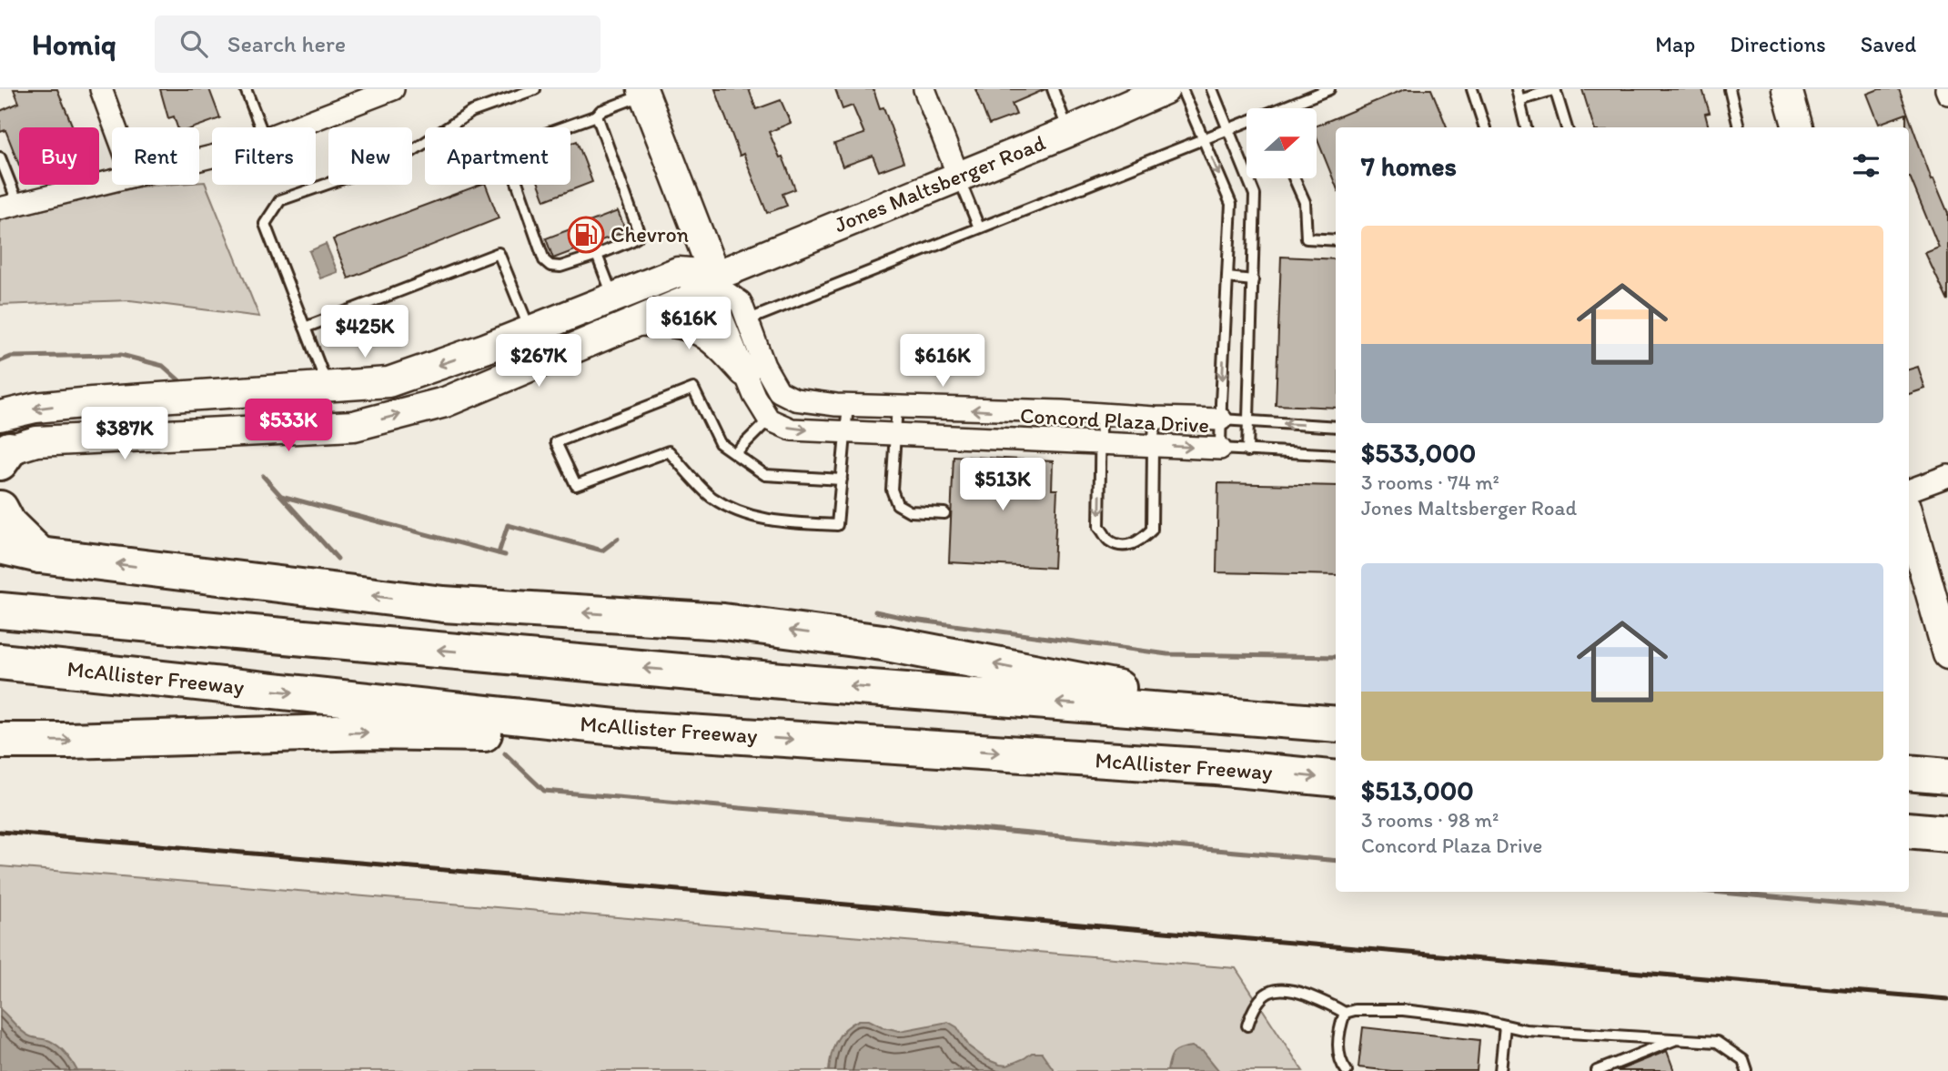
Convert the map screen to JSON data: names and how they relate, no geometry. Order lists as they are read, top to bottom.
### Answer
{
  "streets": {
    "highway": ["McAllister Freeway"],
    "main road": ["Jones Maltsberger Road"],
    "street": ["Concord Plaza Drive"]
  },
  "crossings": [
    ["Jones Maltsberger Road", "Concord Plaza Drive"]
  ],
  "places": {
    "fuel station": ["Chevron"]
  },
  "north": "right",
  "page": {
    "header": "Homiq",
    "search": "Search here",
    "nav": ["Map", "Directions", "Saved"],
    "chip": [
      "Buy",
      "Rent",
      "Filters",
      "New",
      "Apartment"
    ],
    "heading": "7 homes",
    "list": [
      {
        "name": "$533,000",
        "note": "3 rooms · 74 m² · Jones Maltsberger Road"
      },
      {
        "name": "$513,000",
        "note": "3 rooms · 98 m² · Concord Plaza Drive"
      }
    ],
    "price": [
      "$616K",
      "$425K",
      "$267K",
      "$616K",
      "$533K",
      "$387K",
      "$513K"
    ]
  }
}
